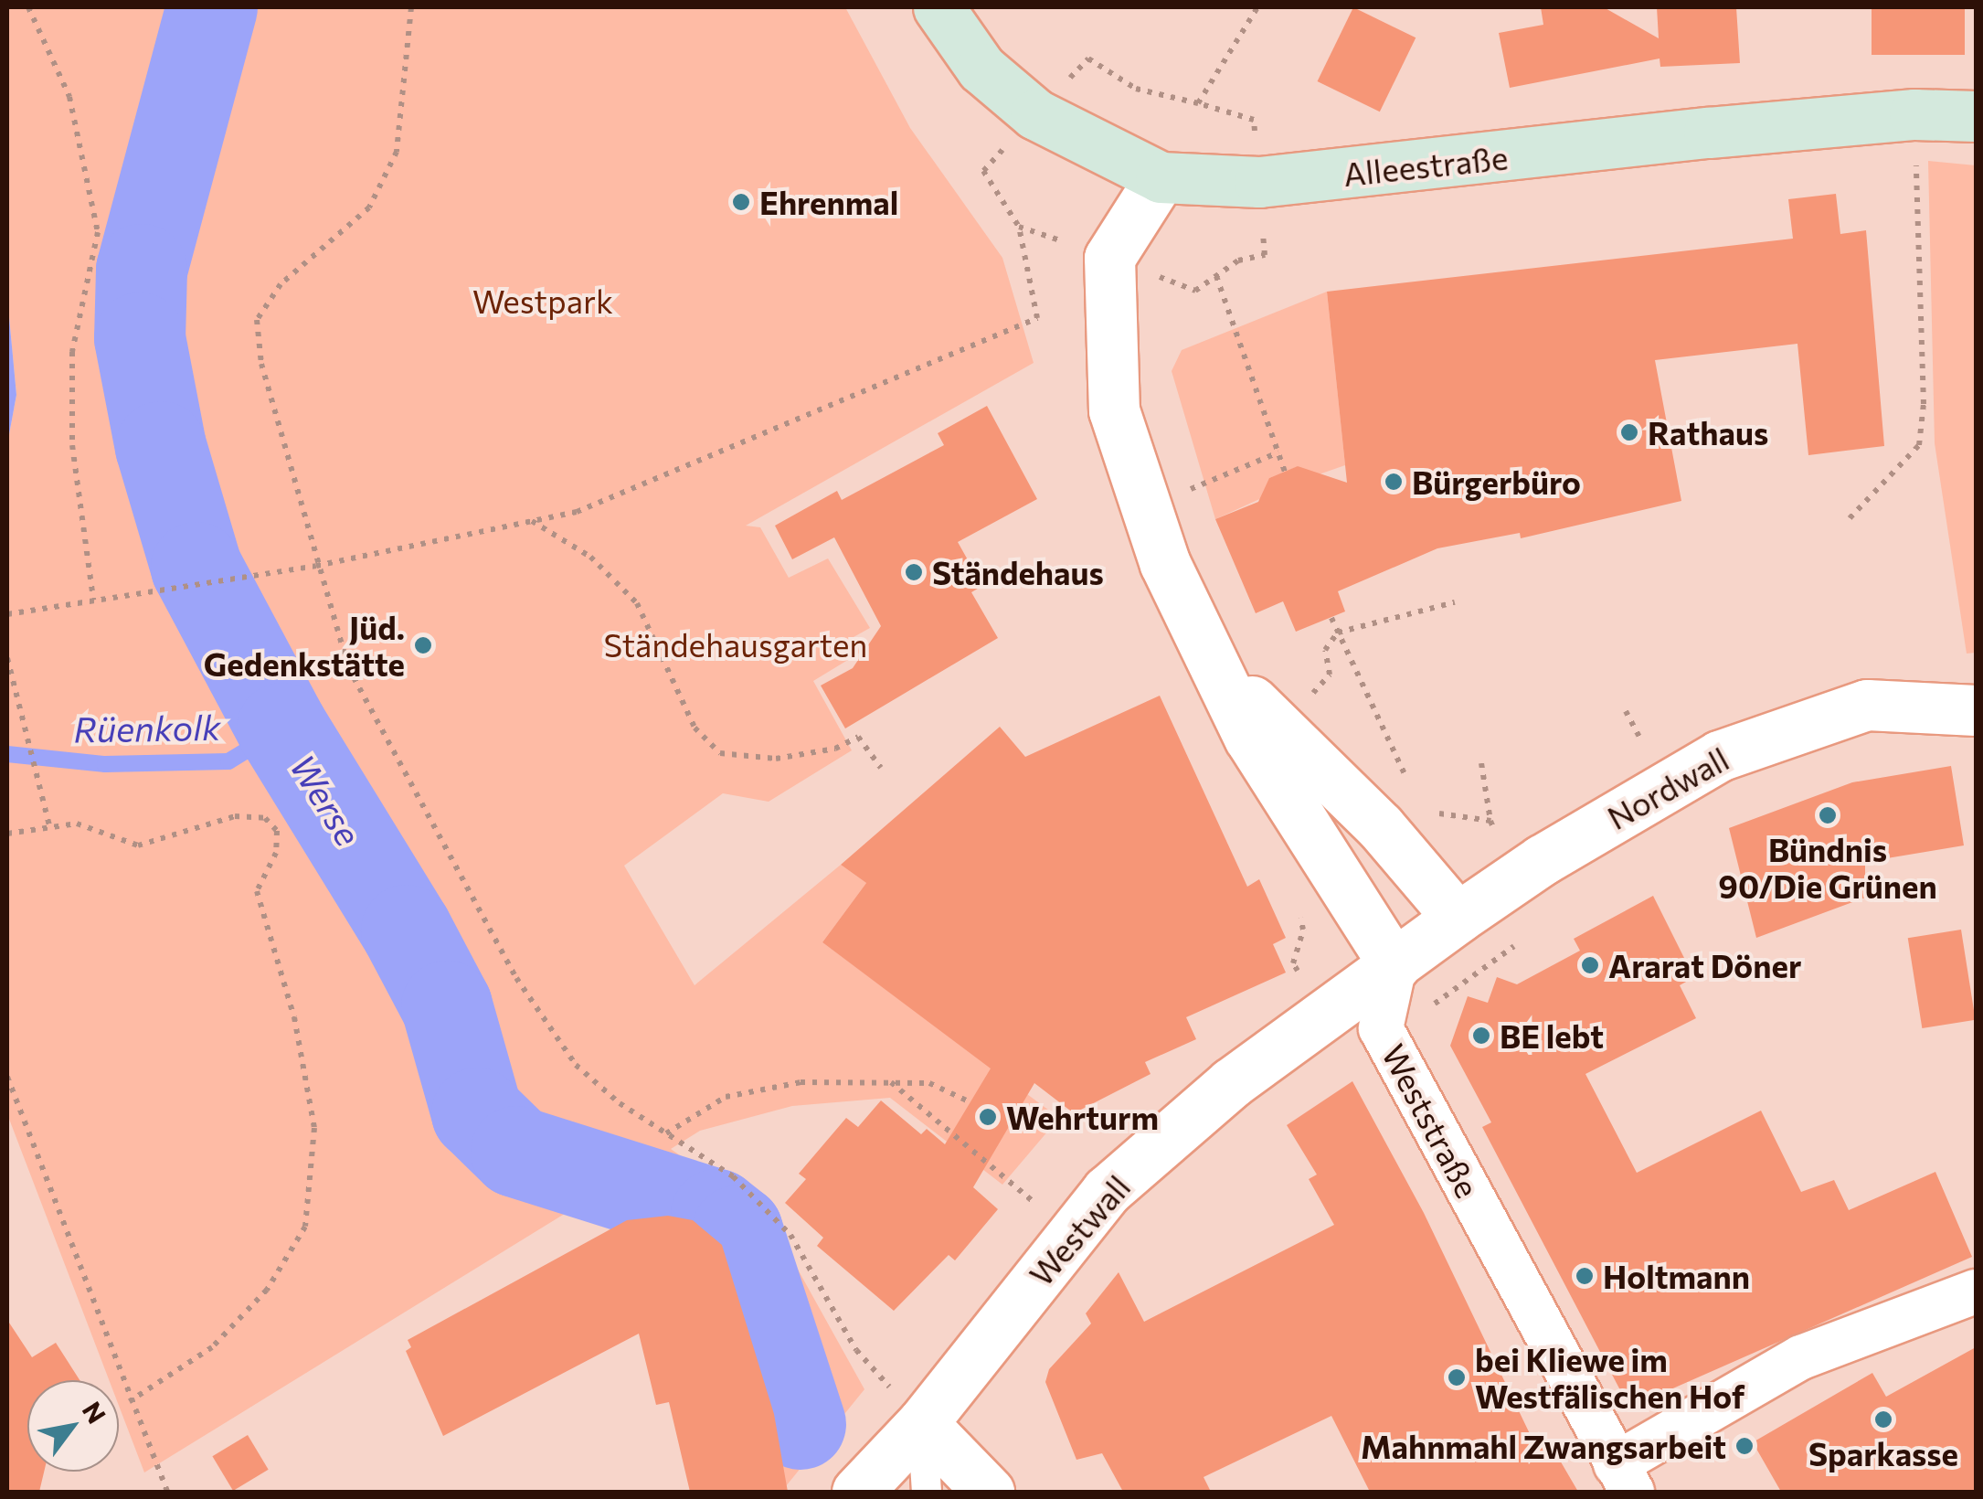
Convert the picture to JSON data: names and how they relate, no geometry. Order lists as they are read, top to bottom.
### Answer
{
  "streets": {
    "main road": ["Alleestraße"],
    "street": ["Nordwall", "Weststraße", "Westwall"]
  },
  "crossings": [
    ["Nordwall", "Weststraße"],
    ["Nordwall", "Westwall"],
    ["Weststraße", "Westwall"]
  ],
  "water": ["Rüenkolk", "Werse"],
  "parks": ["Westpark", "Ständehausgarten"],
  "places": [
    "Ehrenmal",
    "Rathaus",
    "Bürgerbüro",
    "Ständehaus",
    "Jüd. Gedenkstätte",
    "Bündnis 90/Die Grünen",
    "Ararat Döner",
    "BE lebt",
    "Wehrturm",
    "Holtmann",
    "bei Kliewe im Westfälischen Hof",
    "Sparkasse",
    "Mahnmahl Zwangsarbeit"
  ],
  "north": "top right"
}
